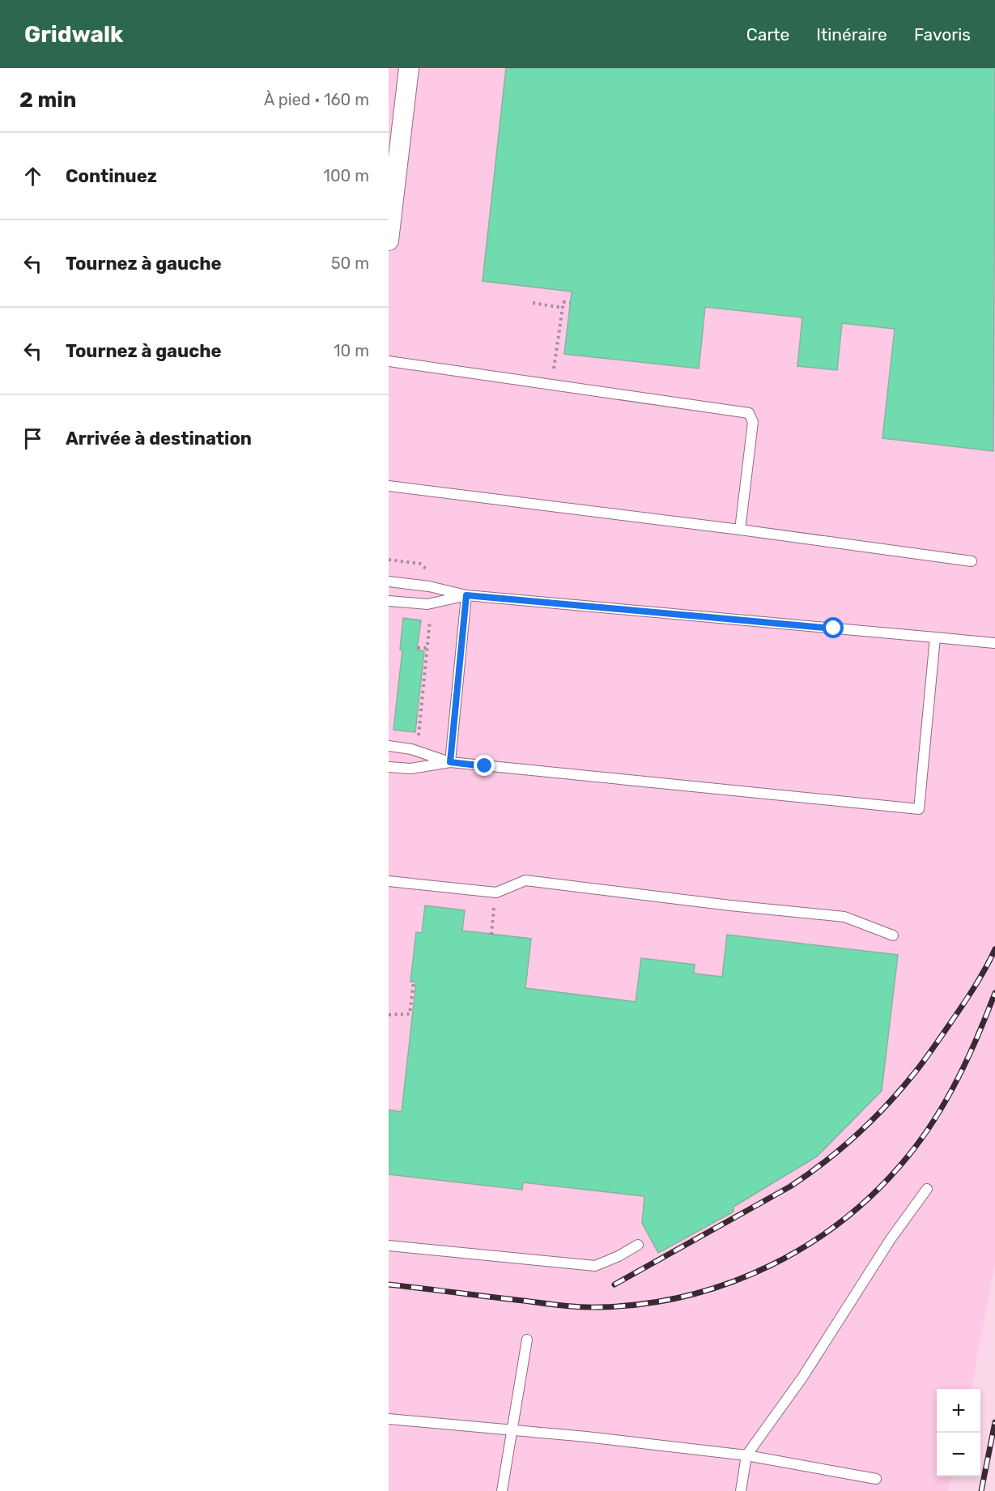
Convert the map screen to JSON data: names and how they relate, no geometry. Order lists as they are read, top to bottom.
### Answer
{
  "page": {
    "header": "Gridwalk",
    "nav": ["Carte", "Itinéraire", "Favoris"],
    "heading": ["2 min", "À pied · 160 m"],
    "list": [
      ["Continuez", "100 m"],
      ["Tournez à gauche", "50 m"],
      ["Tournez à gauche", "10 m"],
      "Arrivée à destination"
    ],
    "map_buttons": ["+", "−"]
  }
}
